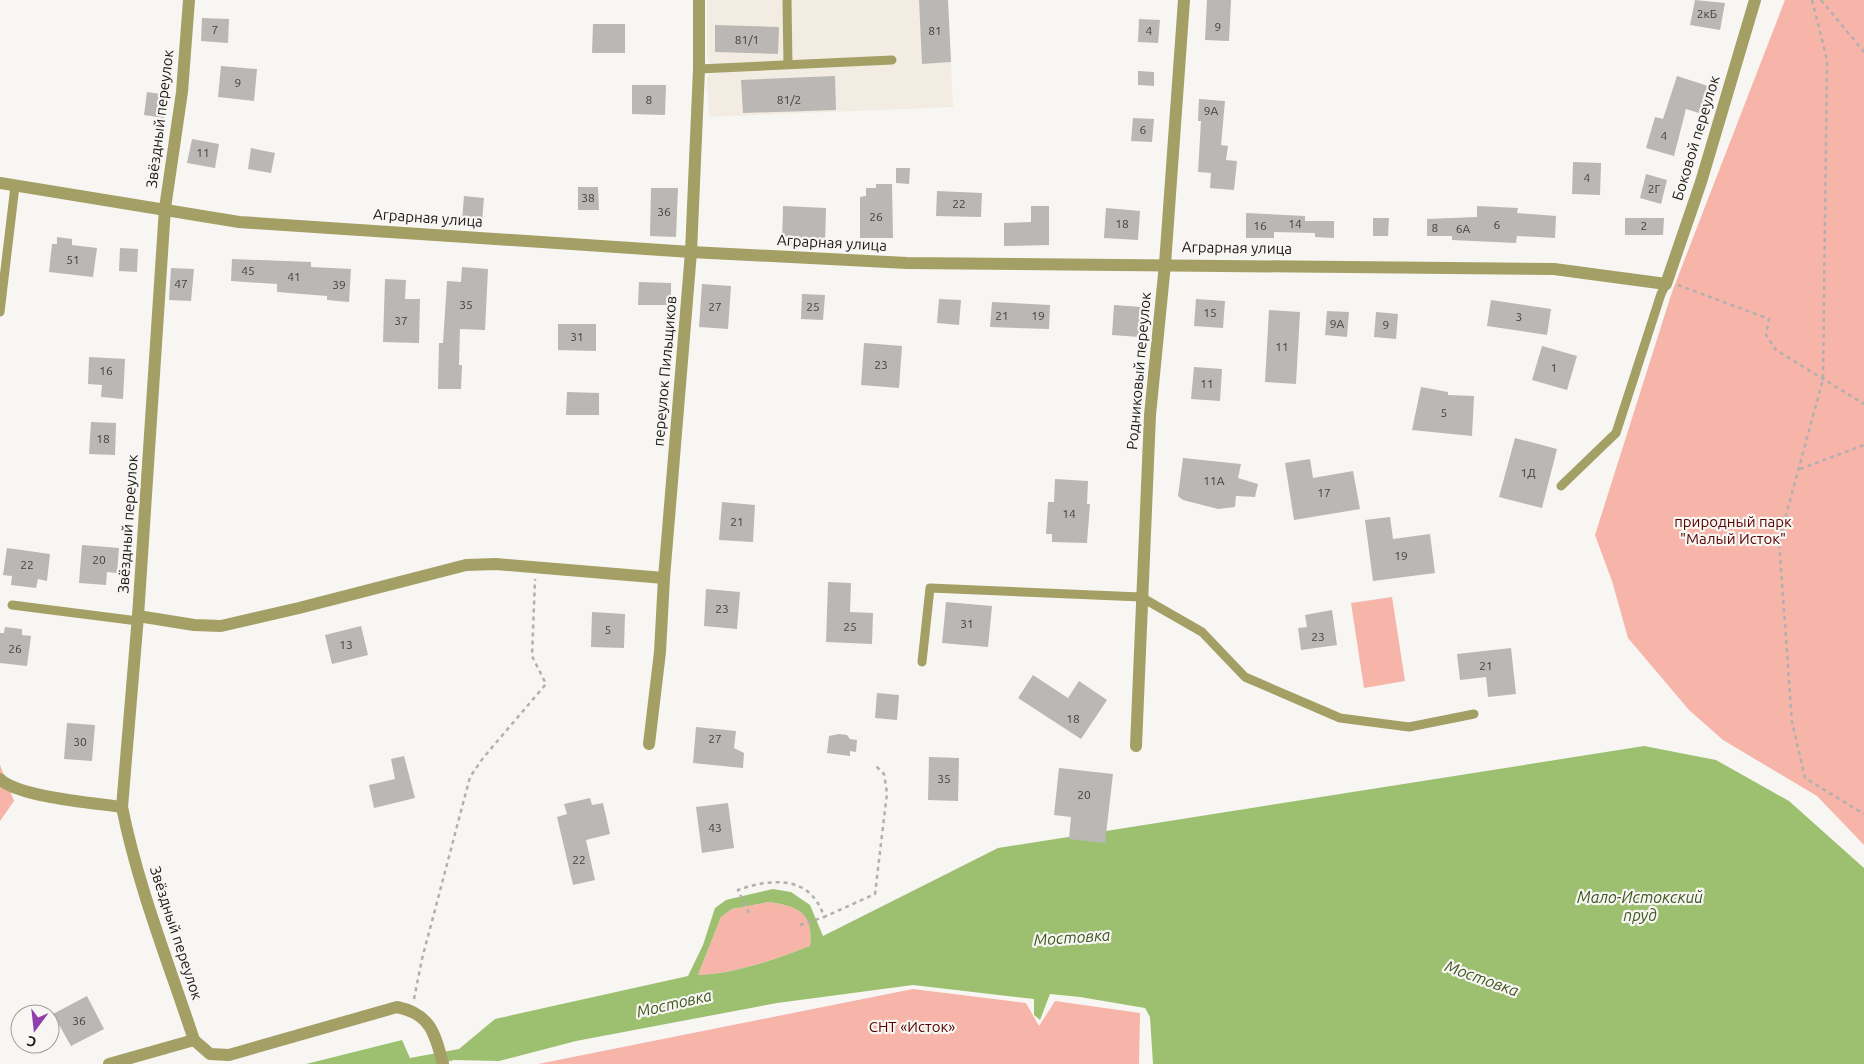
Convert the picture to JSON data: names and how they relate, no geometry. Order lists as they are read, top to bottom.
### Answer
{
  "streets": {
    "street": [
      "Звёздный переулок",
      "Боковой переулок",
      "Аграрная улица",
      "переулок Пильщиков",
      "Родниковый переулок"
    ]
  },
  "crossings": [
    ["Звёздный переулок", "Аграрная улица"],
    ["Боковой переулок", "Аграрная улица"],
    ["Аграрная улица", "переулок Пильщиков"],
    ["Аграрная улица", "Родниковый переулок"]
  ],
  "water": ["Мало-Истокский пруд", "Мостовка"],
  "parks": ["природный парк \"Малый Исток\"", "СНТ «Исток»"],
  "house_numbers": [
    "2кБ",
    "9",
    "7",
    "81",
    "4",
    "81/1",
    "9",
    "8",
    "81/2",
    "9А",
    "6",
    "4",
    "11",
    "4",
    "2Г",
    "38",
    "22",
    "36",
    "26",
    "18",
    "14",
    "6",
    "16",
    "2",
    "8",
    "6А",
    "51",
    "45",
    "41",
    "47",
    "39",
    "35",
    "27",
    "25",
    "15",
    "21",
    "19",
    "3",
    "37",
    "9А",
    "9",
    "31",
    "11",
    "23",
    "1",
    "16",
    "11",
    "5",
    "18",
    "1Д",
    "11А",
    "17",
    "14",
    "21",
    "19",
    "20",
    "22",
    "23",
    "31",
    "25",
    "5",
    "23",
    "13",
    "26",
    "21",
    "18",
    "27",
    "30",
    "35",
    "20",
    "43",
    "22",
    "36"
  ],
  "north": "bottom"
}
